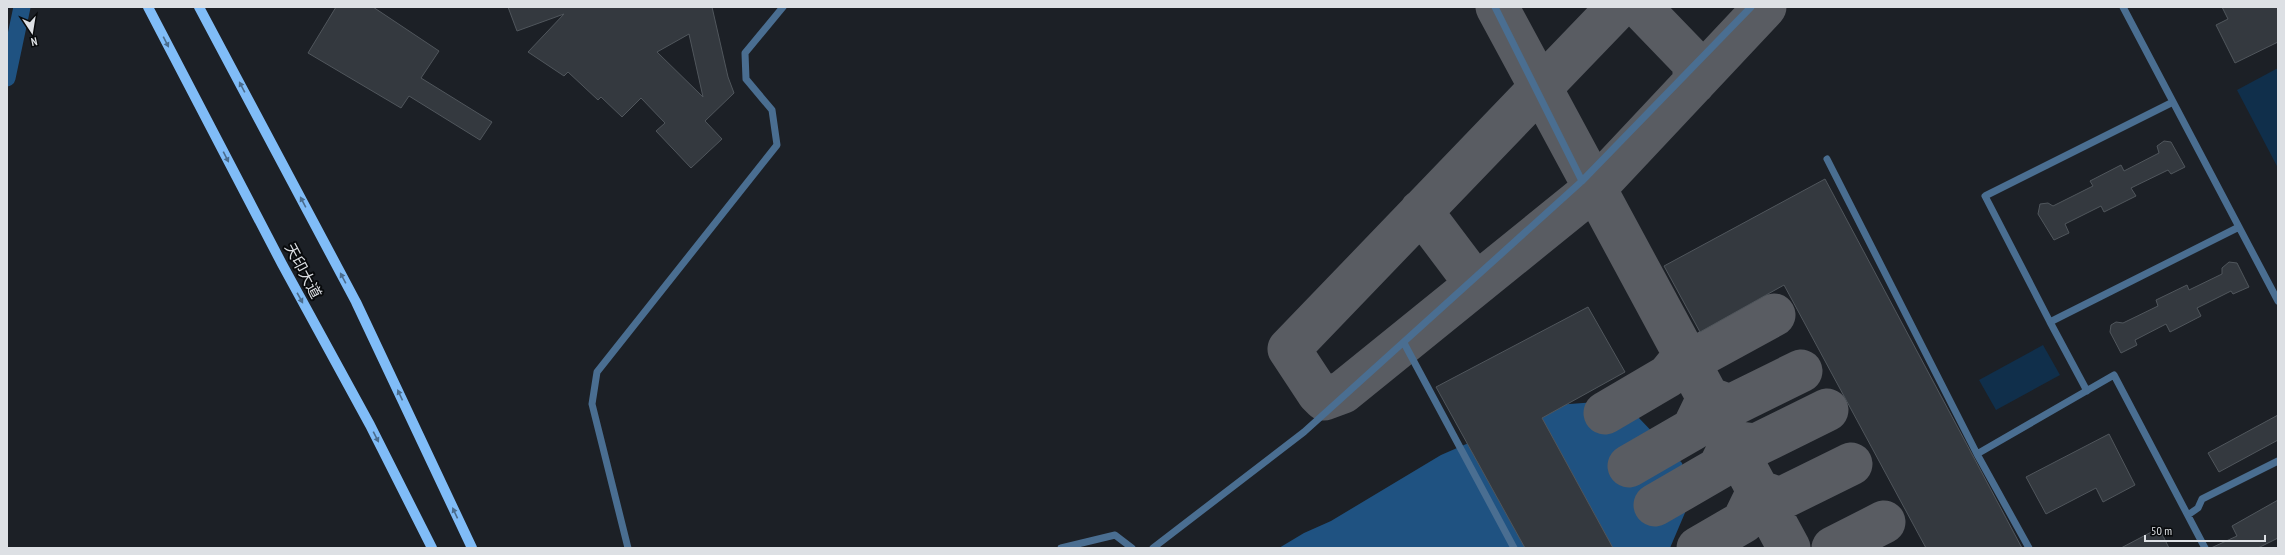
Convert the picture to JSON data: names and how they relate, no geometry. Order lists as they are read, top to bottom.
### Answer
{
  "streets": {
    "main road": ["天印大道"]
  },
  "scale_bar": "50 m",
  "north": "bottom"
}
